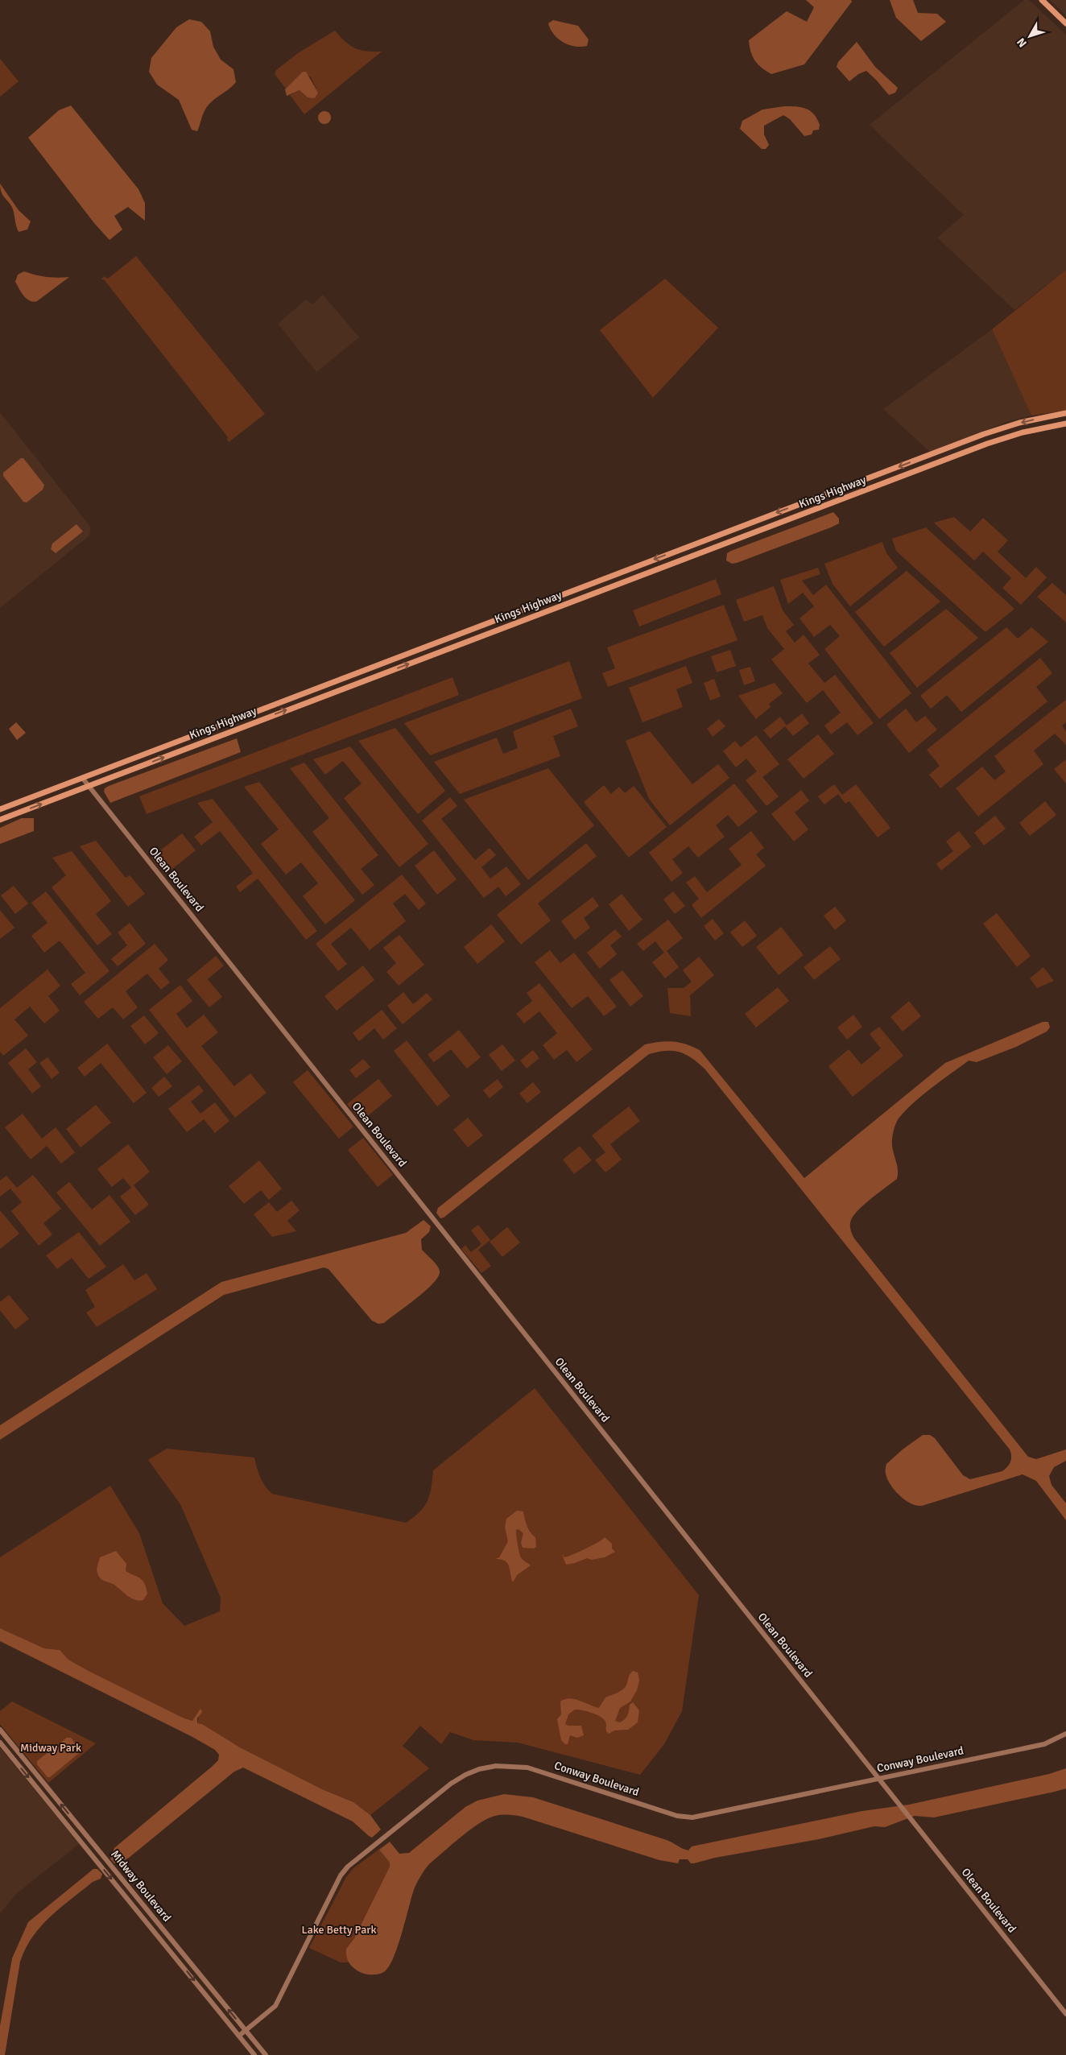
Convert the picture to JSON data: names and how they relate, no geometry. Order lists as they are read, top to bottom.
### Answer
{
  "streets": {
    "main road": ["Kings Highway"],
    "street": ["Olean Boulevard", "Conway Boulevard", "Midway Boulevard"]
  },
  "crossings": [
    ["Kings Highway", "Olean Boulevard"],
    ["Olean Boulevard", "Conway Boulevard"],
    ["Conway Boulevard", "Midway Boulevard"]
  ],
  "parks": ["Midway Park", "Lake Betty Park"],
  "north": "bottom left"
}
